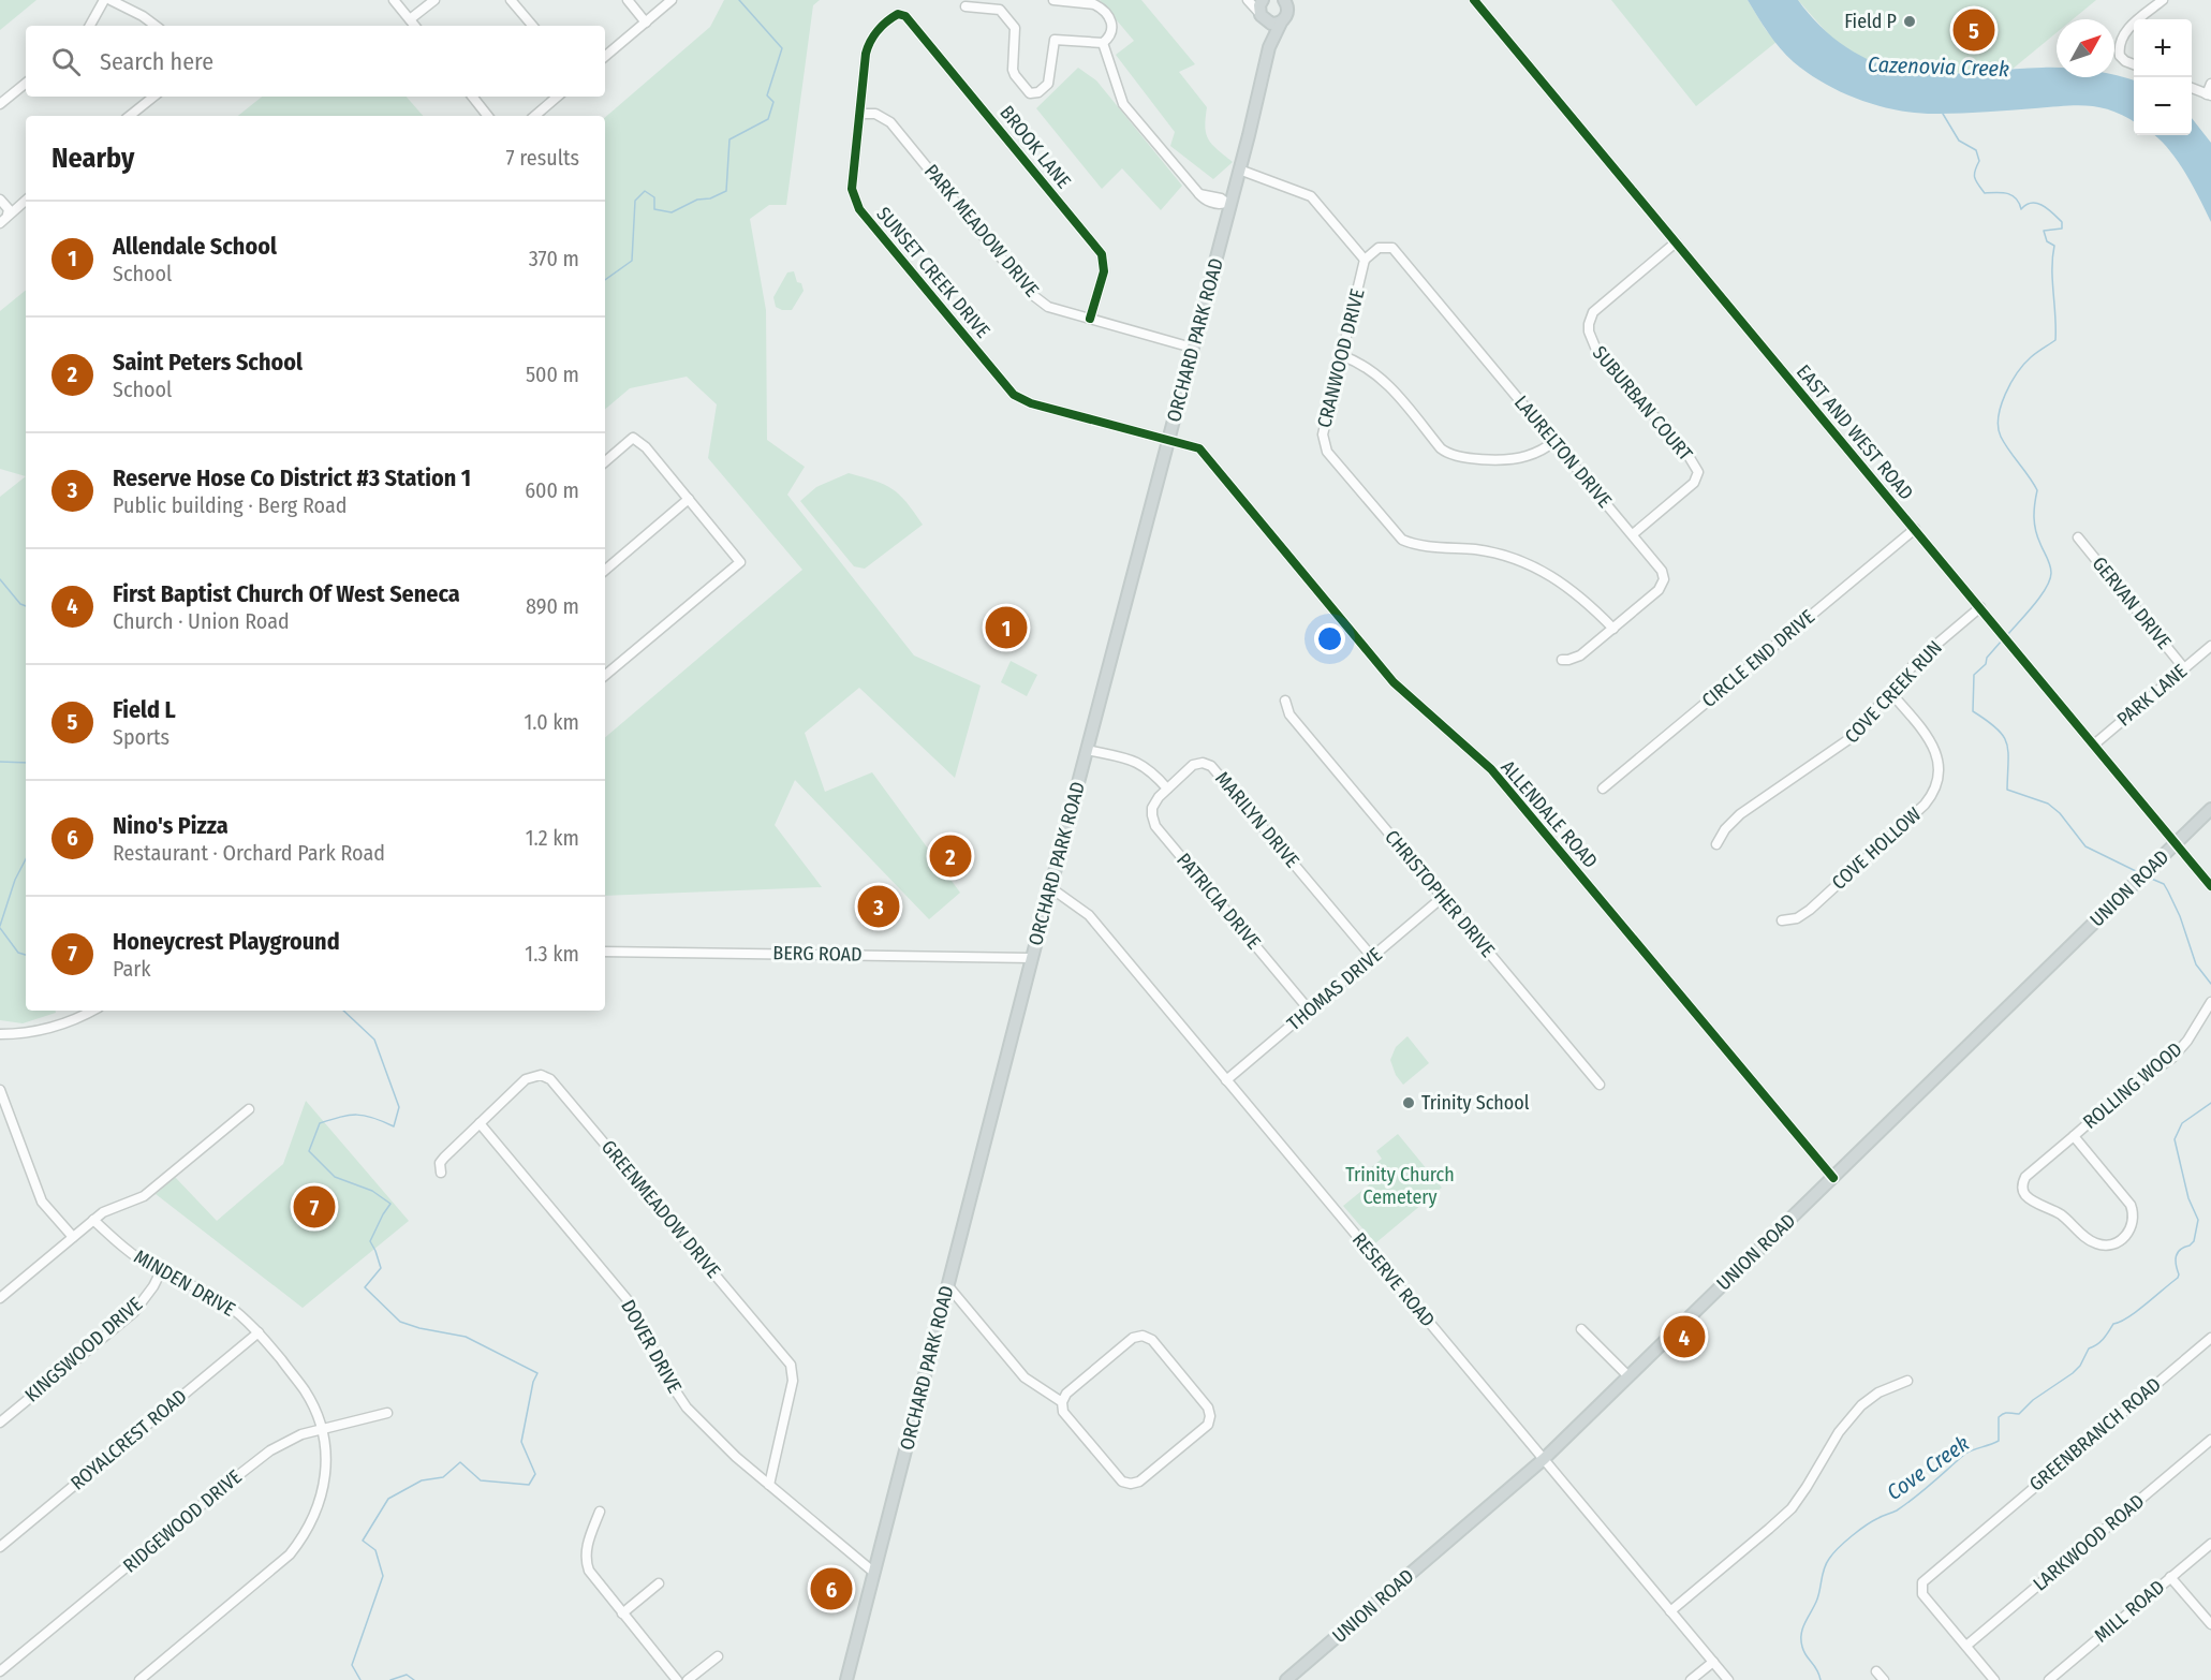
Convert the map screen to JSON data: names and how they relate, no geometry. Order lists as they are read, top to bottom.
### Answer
{
  "streets": {
    "main road": ["ORCHARD PARK ROAD", "UNION ROAD"],
    "street": [
      "BROOK LANE",
      "PARK MEADOW DRIVE",
      "SUNSET CREEK DRIVE",
      "CRANWOOD DRIVE",
      "SUBURBAN COURT",
      "EAST AND WEST ROAD",
      "LAURELTON DRIVE",
      "GERVAN DRIVE",
      "CIRCLE END DRIVE",
      "COVE CREEK RUN",
      "PARK LANE",
      "ALLENDALE ROAD",
      "MARILYN DRIVE",
      "COVE HOLLOW",
      "CHRISTOPHER DRIVE",
      "PATRICIA DRIVE",
      "BERG ROAD",
      "THOMAS DRIVE",
      "ROLLING WOOD",
      "GREENMEADOW DRIVE",
      "RESERVE ROAD",
      "MINDEN DRIVE",
      "DOVER DRIVE",
      "KINGSWOOD DRIVE",
      "GREENBRANCH ROAD",
      "ROYALCREST ROAD",
      "RIDGEWOOD DRIVE",
      "LARKWOOD ROAD",
      "MILL ROAD"
    ]
  },
  "crossings": [
    ["BROOK LANE", "PARK MEADOW DRIVE"],
    ["BROOK LANE", "SUNSET CREEK DRIVE"],
    ["PARK MEADOW DRIVE", "SUNSET CREEK DRIVE"],
    ["PARK MEADOW DRIVE", "ORCHARD PARK ROAD"],
    ["SUNSET CREEK DRIVE", "ORCHARD PARK ROAD"],
    ["SUNSET CREEK DRIVE", "ALLENDALE ROAD"],
    ["ORCHARD PARK ROAD", "ALLENDALE ROAD"],
    ["ORCHARD PARK ROAD", "BERG ROAD"],
    ["ORCHARD PARK ROAD", "RESERVE ROAD"],
    ["ORCHARD PARK ROAD", "DOVER DRIVE"],
    ["CRANWOOD DRIVE", "LAURELTON DRIVE"],
    ["SUBURBAN COURT", "EAST AND WEST ROAD"],
    ["SUBURBAN COURT", "LAURELTON DRIVE"],
    ["EAST AND WEST ROAD", "CIRCLE END DRIVE"],
    ["EAST AND WEST ROAD", "COVE CREEK RUN"],
    ["EAST AND WEST ROAD", "PARK LANE"],
    ["EAST AND WEST ROAD", "UNION ROAD"],
    ["GERVAN DRIVE", "PARK LANE"],
    ["COVE CREEK RUN", "COVE HOLLOW"],
    ["ALLENDALE ROAD", "UNION ROAD"],
    ["MARILYN DRIVE", "PATRICIA DRIVE"],
    ["MARILYN DRIVE", "THOMAS DRIVE"],
    ["UNION ROAD", "RESERVE ROAD"],
    ["CHRISTOPHER DRIVE", "THOMAS DRIVE"],
    ["PATRICIA DRIVE", "THOMAS DRIVE"],
    ["THOMAS DRIVE", "RESERVE ROAD"],
    ["GREENMEADOW DRIVE", "DOVER DRIVE"],
    ["MINDEN DRIVE", "KINGSWOOD DRIVE"],
    ["MINDEN DRIVE", "ROYALCREST ROAD"],
    ["MINDEN DRIVE", "RIDGEWOOD DRIVE"],
    ["GREENBRANCH ROAD", "LARKWOOD ROAD"]
  ],
  "water": ["Cazenovia Creek", "Cove Creek"],
  "parks": ["Trinity Church Cemetery"],
  "places": ["Field P", "Trinity School"],
  "north": "top right",
  "page": {
    "pins": [
      "5",
      "1",
      "2",
      "3",
      "7",
      "4",
      "6"
    ],
    "map_buttons": ["+", "−"],
    "search": "Search here",
    "heading": ["Nearby", "7 results"],
    "list": [
      {
        "mark": "1",
        "name": "Allendale School",
        "note": "School",
        "value": "370 m"
      },
      {
        "mark": "2",
        "name": "Saint Peters School",
        "note": "School",
        "value": "500 m"
      },
      {
        "mark": "3",
        "name": "Reserve Hose Co District #3 Station 1",
        "note": "Public building · Berg Road",
        "value": "600 m"
      },
      {
        "mark": "4",
        "name": "First Baptist Church Of West Seneca",
        "note": "Church · Union Road",
        "value": "890 m"
      },
      {
        "mark": "5",
        "name": "Field L",
        "note": "Sports",
        "value": "1.0 km"
      },
      {
        "mark": "6",
        "name": "Nino's Pizza",
        "note": "Restaurant · Orchard Park Road",
        "value": "1.2 km"
      },
      {
        "mark": "7",
        "name": "Honeycrest Playground",
        "note": "Park",
        "value": "1.3 km"
      }
    ]
  }
}
